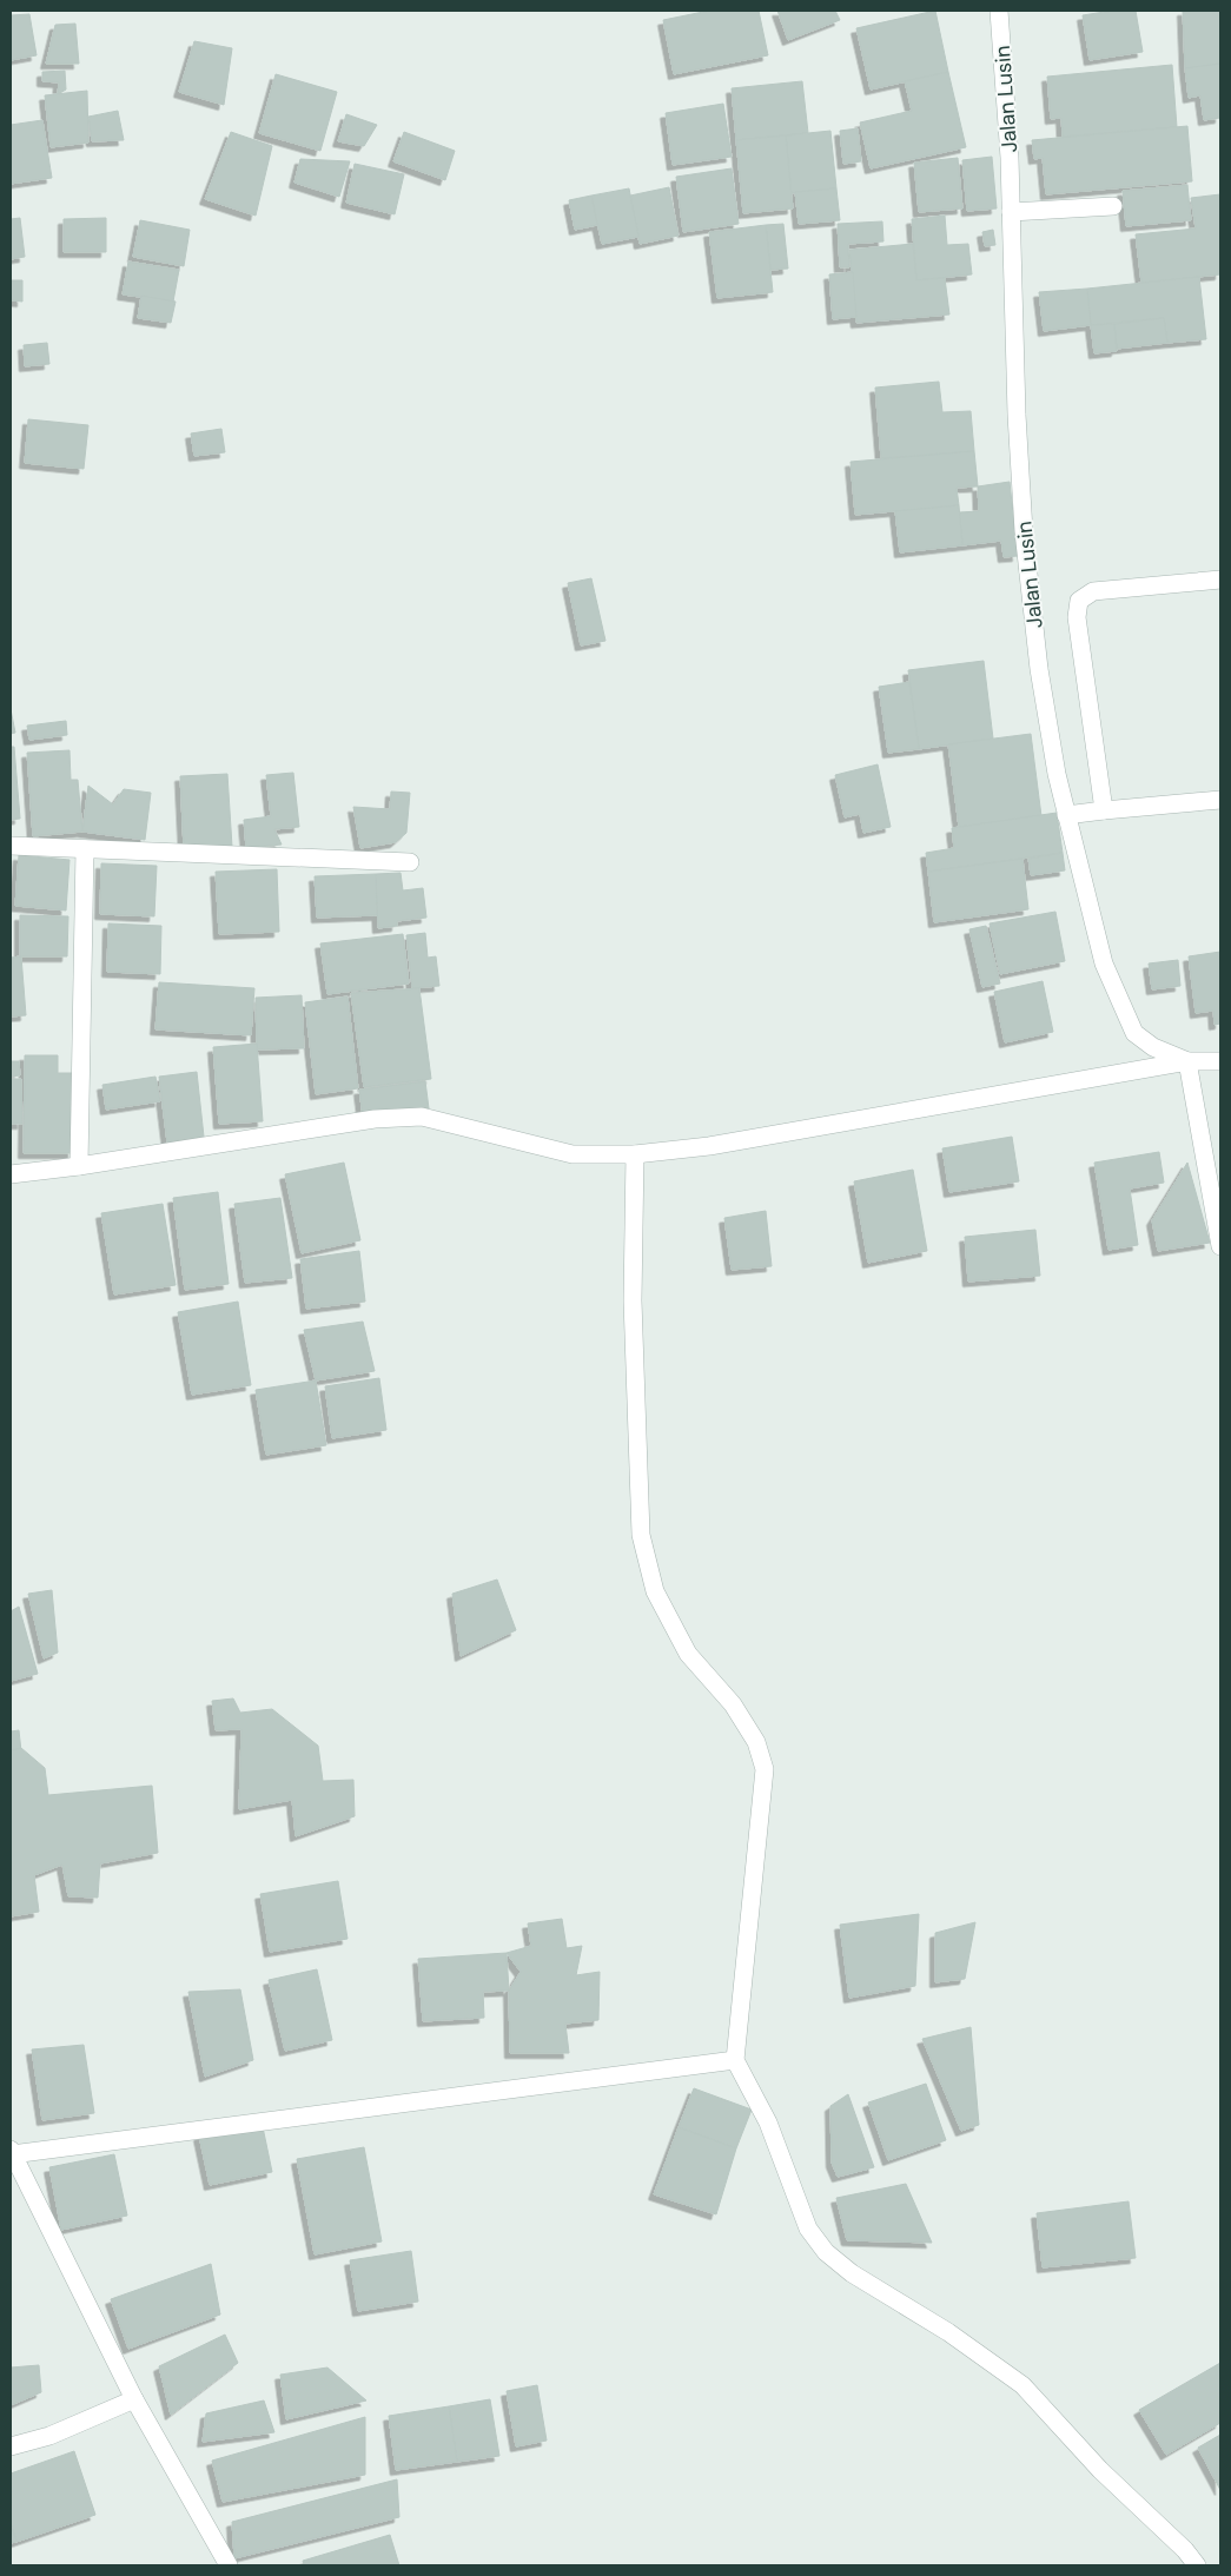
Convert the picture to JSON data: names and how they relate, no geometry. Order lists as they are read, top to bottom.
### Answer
{
  "streets": {
    "street": ["Jalan Lusin"]
  }
}
